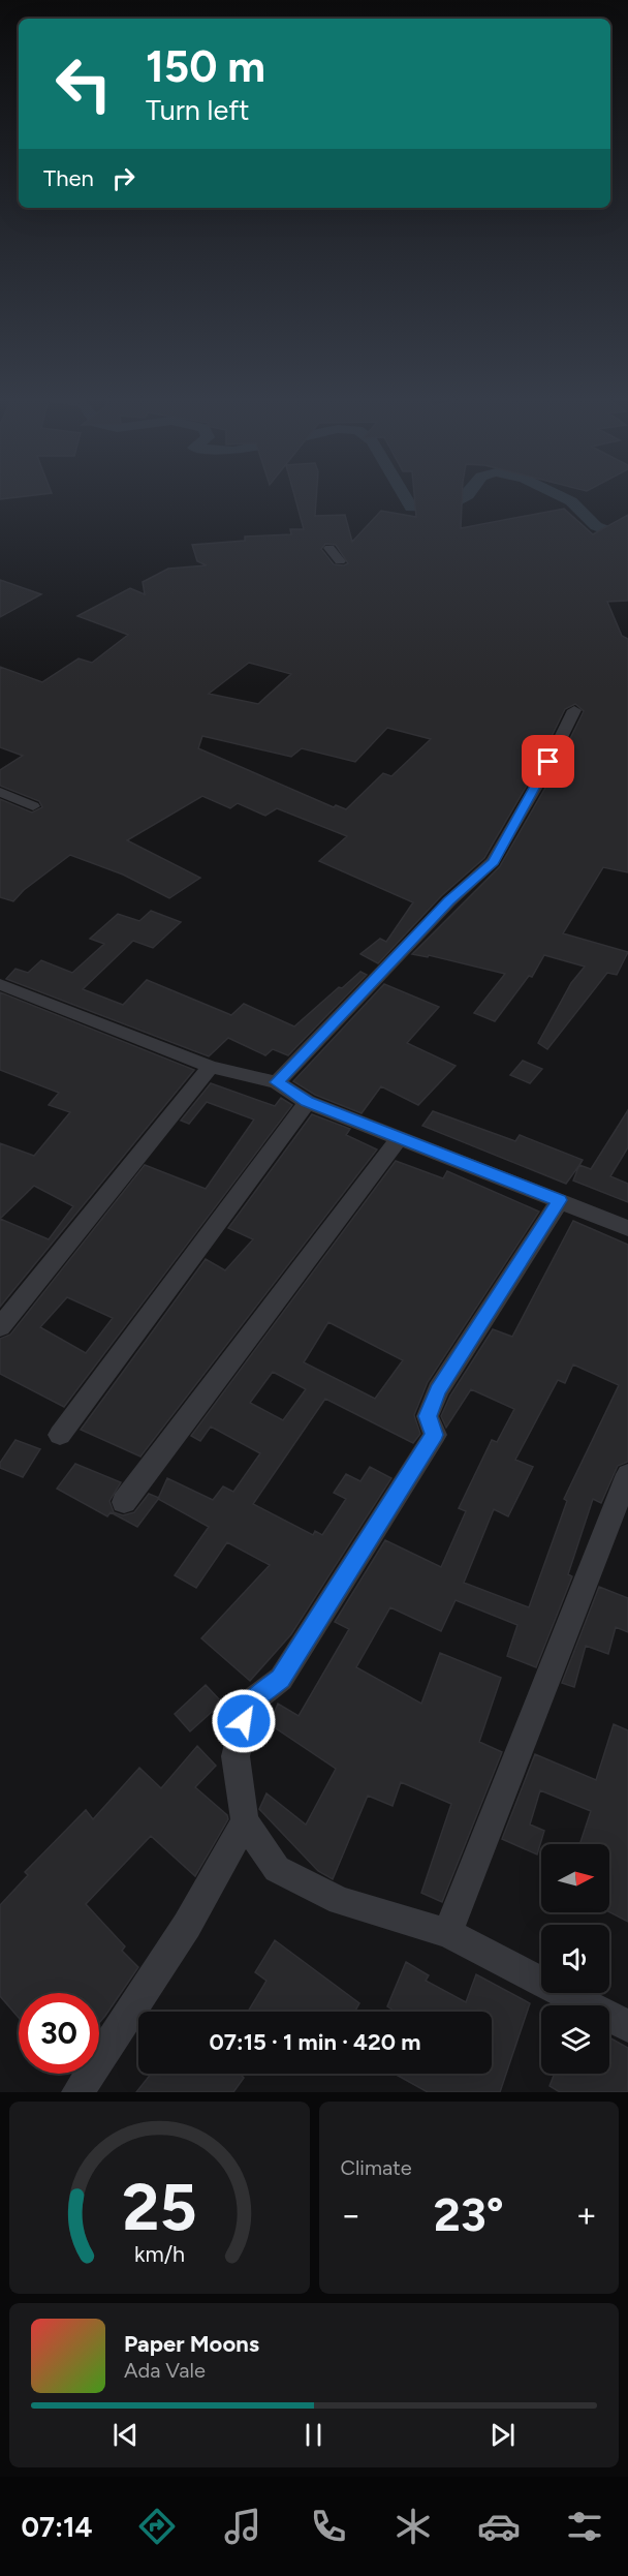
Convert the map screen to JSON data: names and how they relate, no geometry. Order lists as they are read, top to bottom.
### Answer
{
  "north": "right",
  "page": {
    "turn": ["150 m", "Turn left"],
    "then": "Then",
    "limit": "30",
    "trip": "07:15 · 1 min · 420 m",
    "tile": "Climate",
    "heat": ["−", "23°", "+"],
    "song": ["Paper Moons", "Ada Vale"],
    "tabs": "07:14",
    "gauge": ["25", "km/h"]
  }
}
